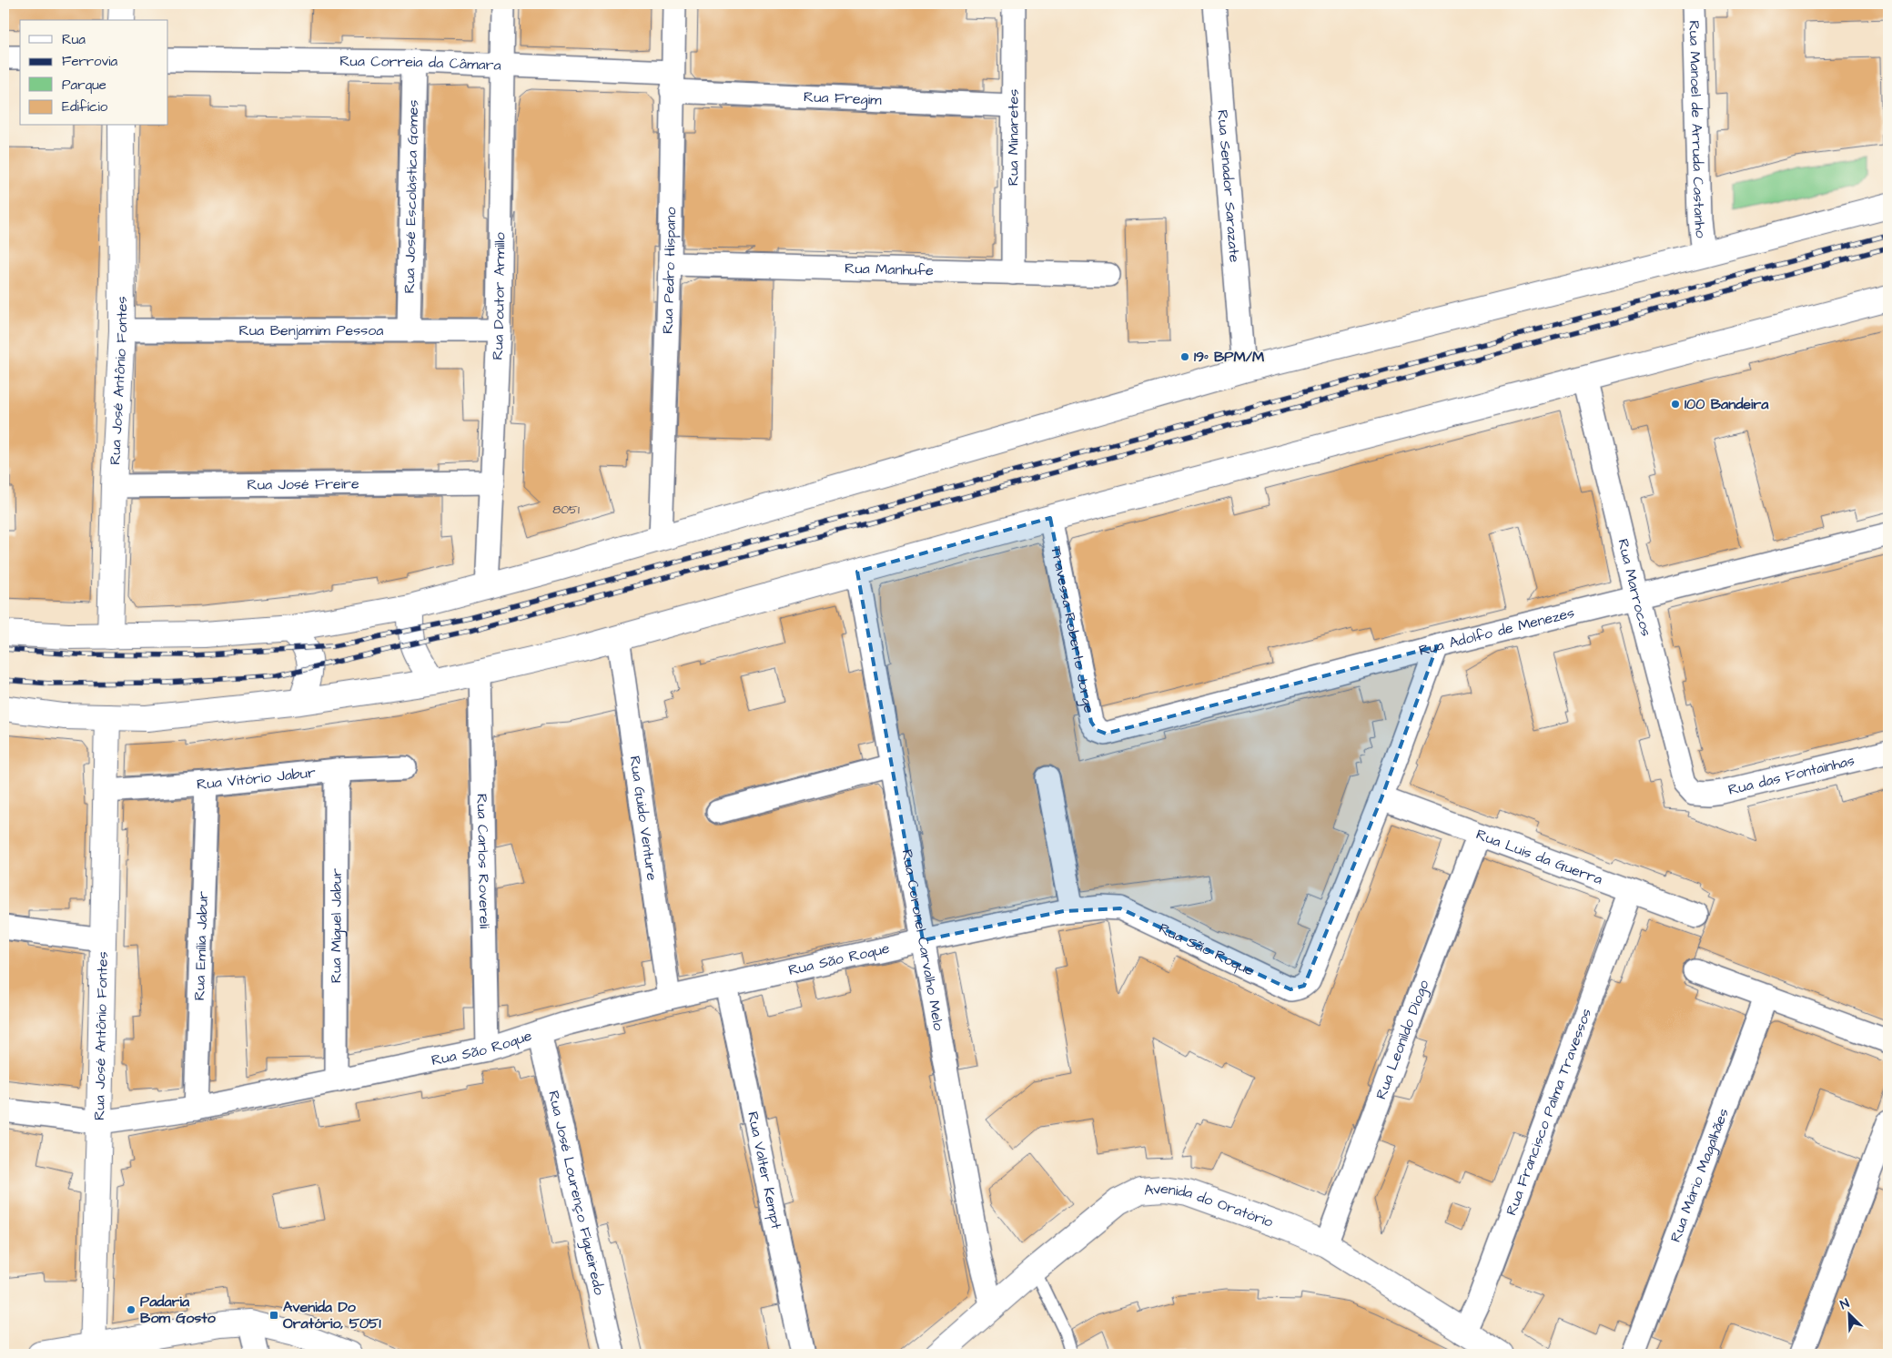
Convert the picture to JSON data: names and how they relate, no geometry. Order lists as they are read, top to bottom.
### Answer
{
  "streets": {
    "main road": ["Rua José Antônio Fontes", "Avenida do Oratório"],
    "street": [
      "Rua Correia da Câmara",
      "Rua Fregim",
      "Rua Manoel de Arruda Castanho",
      "Rua Minaretes",
      "Rua Senador Sarazate",
      "Rua José Escolástica Gomes",
      "Rua Manhufe",
      "Rua Pedro Hispano",
      "Rua Doutor Armillo",
      "Rua Benjamim Pessoa",
      "Rua José Freire",
      "Rua Marrocos",
      "Travessa Roberto Jorge",
      "Rua Adolfo de Menezes",
      "Rua das Fontainhas",
      "Rua Vitório Jabur",
      "Rua Guido Venture",
      "Rua Luis da Guerra",
      "Rua Carlos Rovereli",
      "Rua Miguel Jabur",
      "Rua Coronel Carvalho Melo",
      "Rua Emília Jabur",
      "Rua São Roque",
      "Rua Leonildo Diogo",
      "Rua Francisco Palma Travessos",
      "Rua Valter Kempt",
      "Rua Mário Magalhães",
      "Rua José Lourenço Figueiredo"
    ]
  },
  "crossings": [
    ["Rua Correia da Câmara", "Rua Fregim"],
    ["Rua Correia da Câmara", "Rua José Escolástica Gomes"],
    ["Rua Correia da Câmara", "Rua Pedro Hispano"],
    ["Rua Correia da Câmara", "Rua Doutor Armillo"],
    ["Rua Fregim", "Rua Minaretes"],
    ["Rua Fregim", "Rua Pedro Hispano"],
    ["Rua Minaretes", "Rua Manhufe"],
    ["Rua José Escolástica Gomes", "Rua Benjamim Pessoa"],
    ["Rua Manhufe", "Rua Pedro Hispano"],
    ["Rua Doutor Armillo", "Rua Benjamim Pessoa"],
    ["Rua Doutor Armillo", "Rua José Freire"],
    ["Rua Benjamim Pessoa", "Rua José Antônio Fontes"],
    ["Rua José Antônio Fontes", "Rua José Freire"],
    ["Rua José Antônio Fontes", "Rua Vitório Jabur"],
    ["Rua José Antônio Fontes", "Rua São Roque"],
    ["Rua Marrocos", "Rua Adolfo de Menezes"],
    ["Rua Marrocos", "Rua das Fontainhas"],
    ["Travessa Roberto Jorge", "Rua Adolfo de Menezes"],
    ["Rua Adolfo de Menezes", "Rua São Roque"],
    ["Rua Vitório Jabur", "Rua Miguel Jabur"],
    ["Rua Vitório Jabur", "Rua Emília Jabur"],
    ["Rua Guido Venture", "Rua São Roque"],
    ["Rua Luis da Guerra", "Rua São Roque"],
    ["Rua Luis da Guerra", "Rua Leonildo Diogo"],
    ["Rua Luis da Guerra", "Rua Francisco Palma Travessos"],
    ["Rua Carlos Rovereli", "Rua São Roque"],
    ["Rua Miguel Jabur", "Rua São Roque"],
    ["Rua Coronel Carvalho Melo", "Rua São Roque"],
    ["Rua Coronel Carvalho Melo", "Avenida do Oratório"],
    ["Rua Emília Jabur", "Rua São Roque"],
    ["Rua São Roque", "Rua Valter Kempt"],
    ["Rua São Roque", "Rua José Lourenço Figueiredo"],
    ["Rua Leonildo Diogo", "Avenida do Oratório"],
    ["Rua Francisco Palma Travessos", "Avenida do Oratório"]
  ],
  "places": {
    "other": ["19º BPM/M", "100 Bandeira", "Padaria Bom Gosto"],
    "transit": ["Avenida Do Oratório, 5051"]
  },
  "house_numbers": ["8051"],
  "legend": [
    "Rua",
    "Ferrovia",
    "Parque",
    "Edifício"
  ],
  "north": "top left"
}
